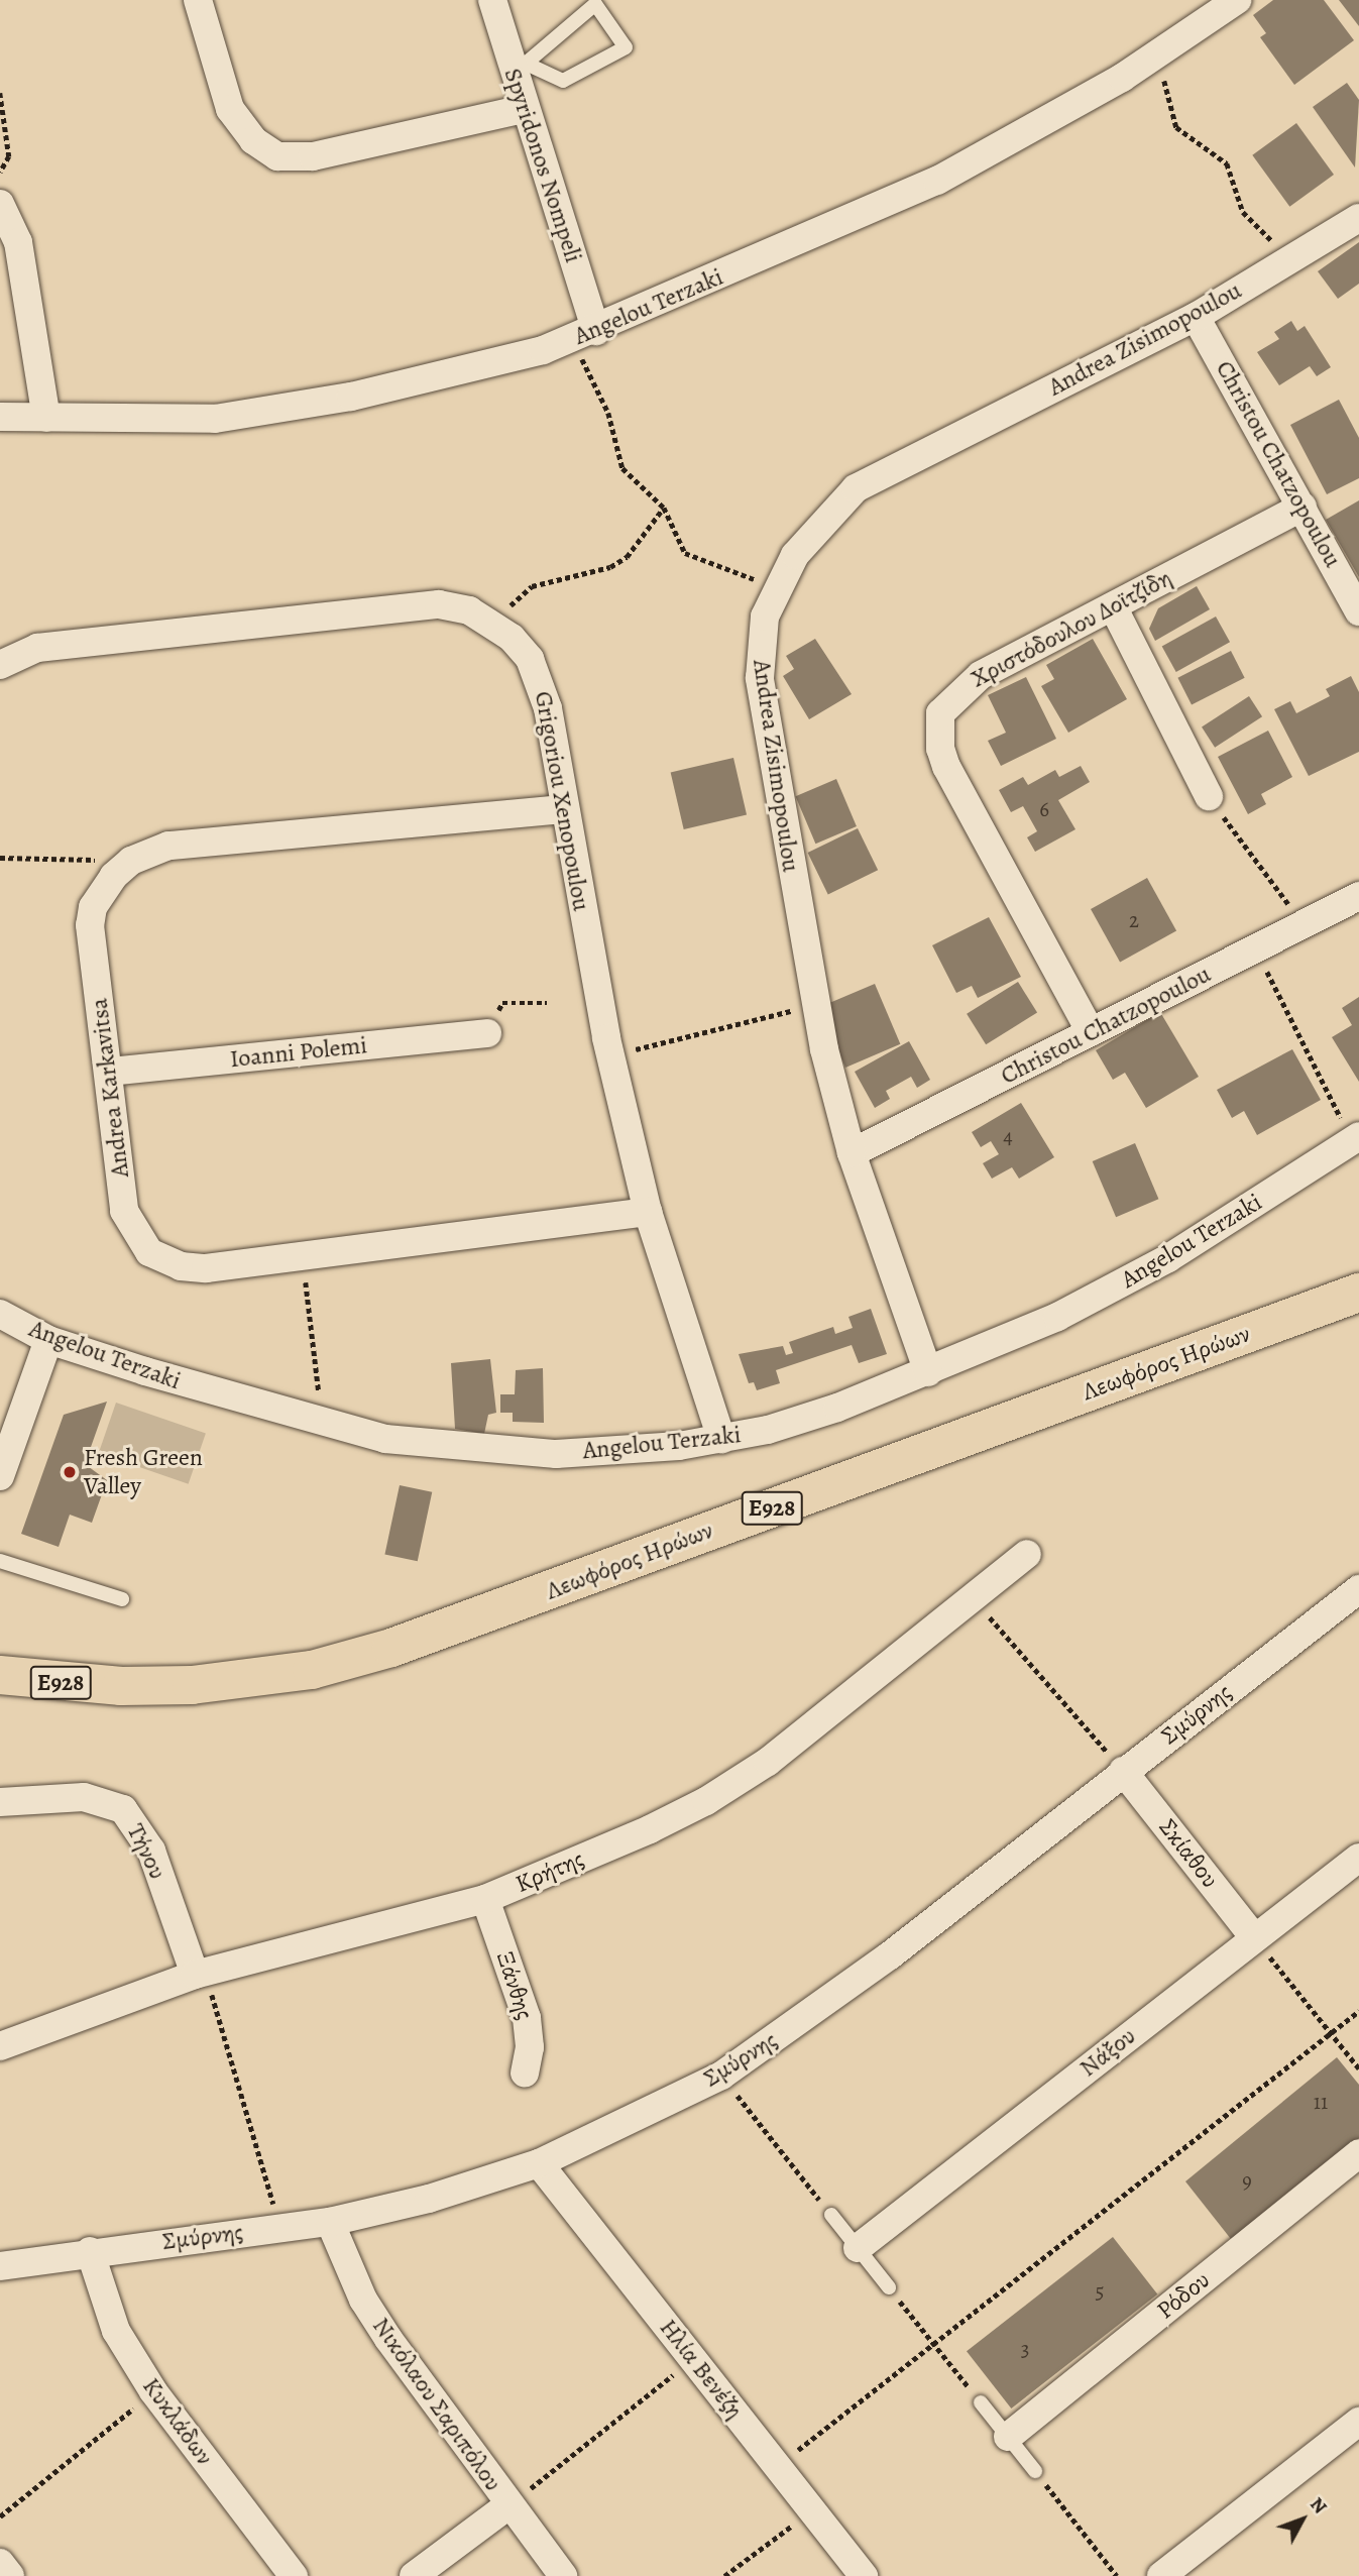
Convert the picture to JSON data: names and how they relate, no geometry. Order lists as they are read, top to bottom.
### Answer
{
  "streets": {
    "main road": ["Λεωφόρος Ηρώων", "E928"],
    "street": [
      "Spyridonos Nompeli",
      "Angelou Terzaki",
      "Andrea Zisimopoulou",
      "Christou Chatzopoulou",
      "Χριστόδουλου Δοϊτζίδη",
      "Grigoriou Xenopoulou",
      "Ioanni Polemi",
      "Andrea Karkavitsa",
      "Σμύρνης",
      "Τήνου",
      "Σκίαθου",
      "Κρήτης",
      "Ξάνθης",
      "Νάξου",
      "Ρόδου",
      "Ηλία Βενέζη",
      "Νικόλαου Σαριπόλου",
      "Κυκλάδων"
    ]
  },
  "crossings": [
    ["Spyridonos Nompeli", "Angelou Terzaki"],
    ["Angelou Terzaki", "Andrea Zisimopoulou"],
    ["Angelou Terzaki", "Grigoriou Xenopoulou"],
    ["Andrea Zisimopoulou", "Christou Chatzopoulou"],
    ["Christou Chatzopoulou", "Χριστόδουλου Δοϊτζίδη"],
    ["Grigoriou Xenopoulou", "Andrea Karkavitsa"],
    ["Ioanni Polemi", "Andrea Karkavitsa"],
    ["Σμύρνης", "Σκίαθου"],
    ["Σμύρνης", "Ηλία Βενέζη"],
    ["Σμύρνης", "Νικόλαου Σαριπόλου"],
    ["Σμύρνης", "Κυκλάδων"],
    ["Τήνου", "Κρήτης"],
    ["Σκίαθου", "Νάξου"],
    ["Κρήτης", "Ξάνθης"]
  ],
  "places": ["Fresh Green Valley"],
  "house_numbers": [
    "6",
    "2",
    "4",
    "11",
    "9",
    "5",
    "3"
  ],
  "north": "top right"
}
